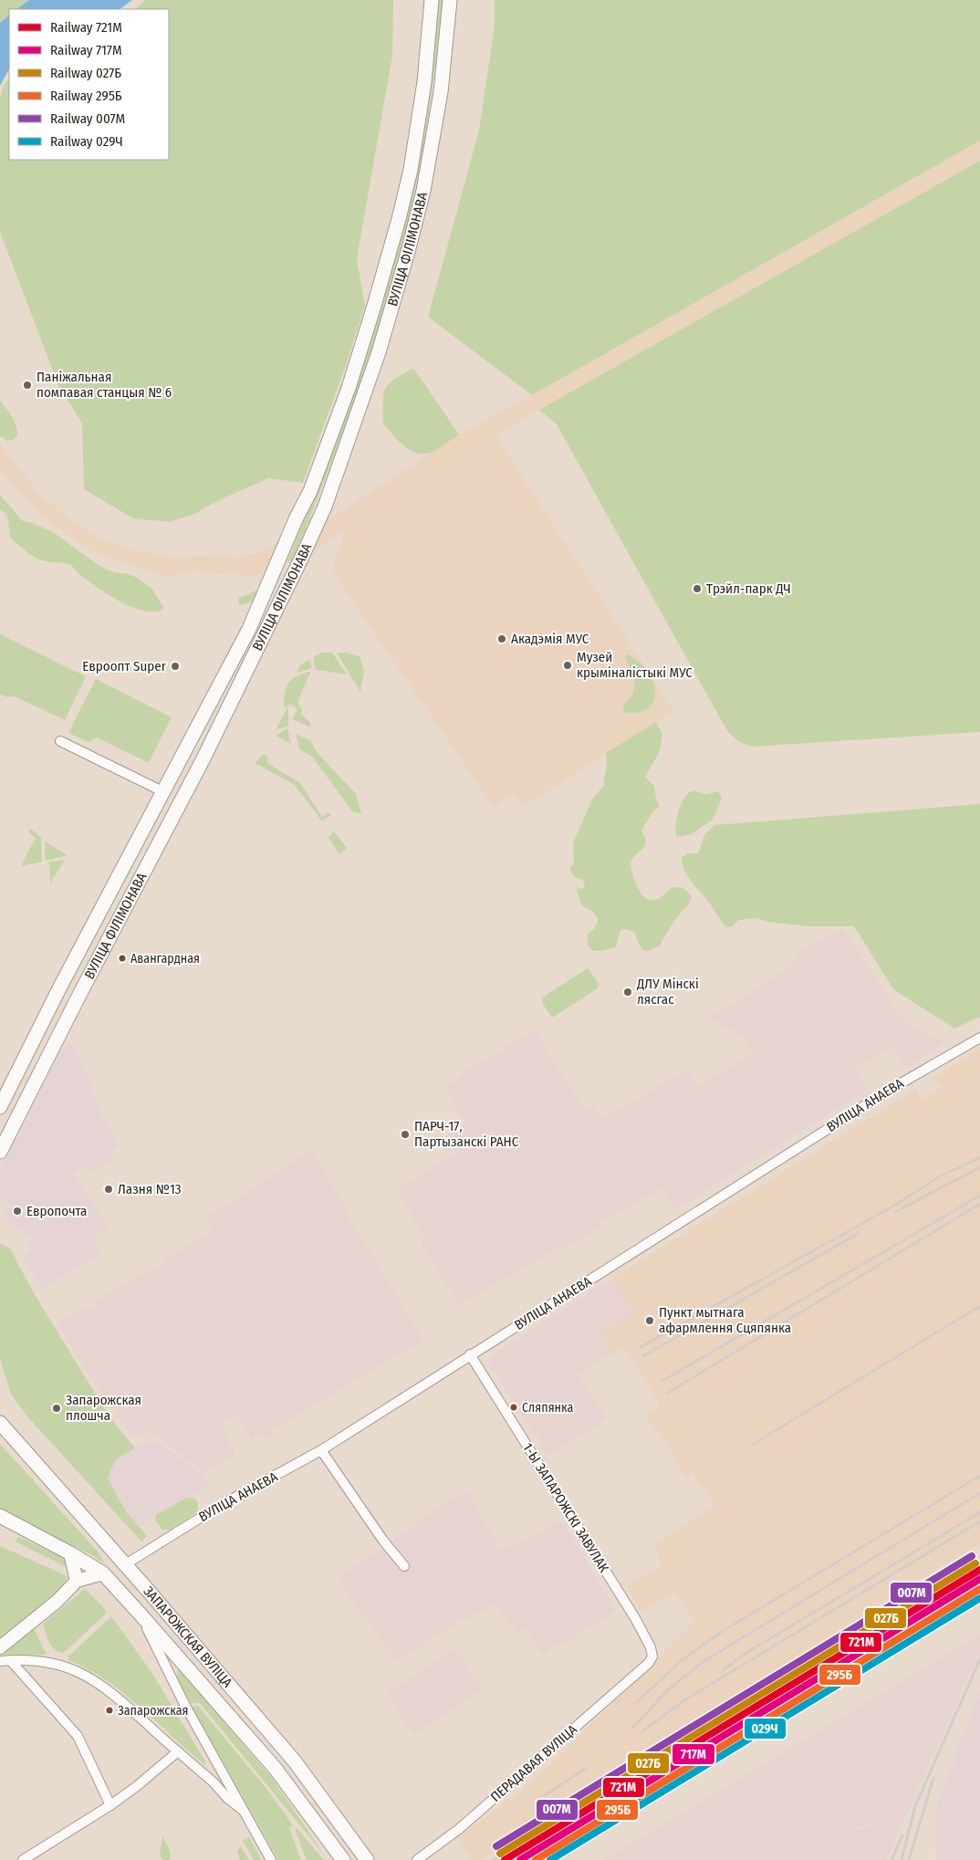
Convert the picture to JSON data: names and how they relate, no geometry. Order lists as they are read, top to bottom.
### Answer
{
  "streets": {
    "main road": ["ВУЛІЦА ФІЛІМОНАВА", "ЗАПАРОЖСКАЯ ВУЛІЦА"],
    "street": ["ВУЛІЦА АНАЕВА", "1-Ы ЗАПАРОЖСКІ ЗАВУЛАК", "ПЕРАДАВАЯ ВУЛІЦА"]
  },
  "crossings": [
    ["ВУЛІЦА АНАЕВА", "1-Ы ЗАПАРОЖСКІ ЗАВУЛАК"],
    ["ВУЛІЦА АНАЕВА", "ЗАПАРОЖСКАЯ ВУЛІЦА"],
    ["1-Ы ЗАПАРОЖСКІ ЗАВУЛАК", "ПЕРАДАВАЯ ВУЛІЦА"]
  ],
  "places": [
    "Паніжальная помпавая станцыя № 6",
    "Трэйл-парк ДЧ",
    "Акадэмія МУС",
    "Музей крыміналістыкі МУС",
    "Евроопт Super",
    "Авангардная",
    "ДЛУ Мінскі лясгас",
    "ПАРЧ-17, Партызанскі РАНС",
    "Лазня №13",
    "Европочта",
    "Пункт мытнага афармлення Сцяпянка",
    "Сляпянка",
    "Запарожская плошча",
    "Запарожская"
  ],
  "lines": [
    "rail line 007М",
    "rail line 027Б",
    "rail line 721М",
    "rail line 717М",
    "rail line 295Б",
    "rail line 029Ч"
  ],
  "legend": [
    "Railway 721М",
    "Railway 717М",
    "Railway 027Б",
    "Railway 295Б",
    "Railway 007М",
    "Railway 029Ч"
  ]
}
